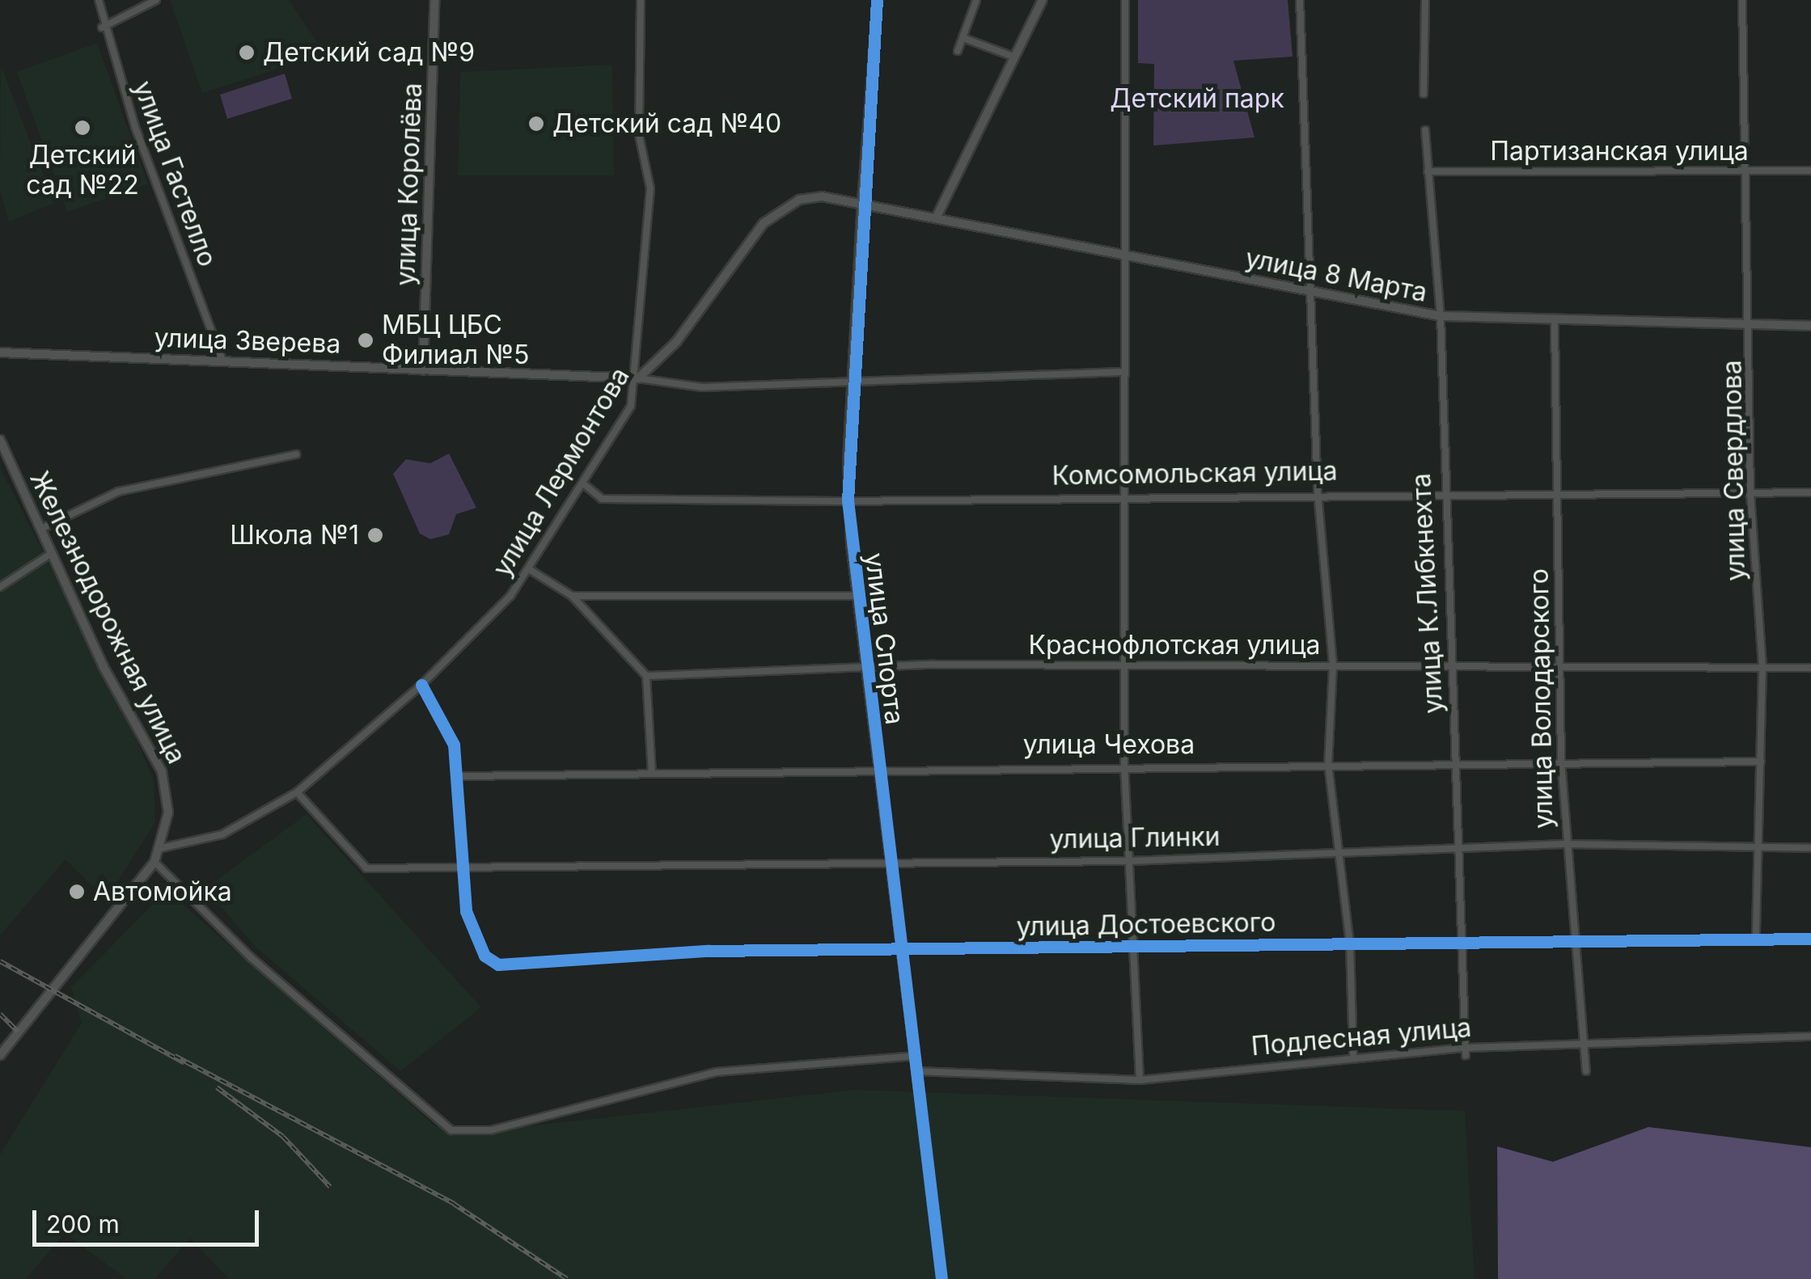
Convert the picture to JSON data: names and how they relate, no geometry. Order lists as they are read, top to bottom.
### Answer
{
  "streets": {
    "main road": [
      "улица Королёва",
      "улица 8 Марта",
      "улица Зверева",
      "улица Лермонтова",
      "Железнодорожная улица"
    ],
    "street": [
      "Партизанская улица",
      "улица Гастелло",
      "улица Свердлова",
      "Комсомольская улица",
      "улица К.Либкнехта",
      "улица Спорта",
      "Краснофлотская улица",
      "улица Володарского",
      "улица Чехова",
      "улица Глинки",
      "улица Достоевского",
      "Подлесная улица"
    ]
  },
  "crossings": [
    ["Партизанская улица", "улица Свердлова"],
    ["Партизанская улица", "улица К.Либкнехта"],
    ["улица Гастелло", "улица Зверева"],
    ["улица Королёва", "улица Зверева"],
    ["улица 8 Марта", "улица Свердлова"],
    ["улица 8 Марта", "улица Лермонтова"],
    ["улица 8 Марта", "улица К.Либкнехта"],
    ["улица 8 Марта", "улица Спорта"],
    ["улица 8 Марта", "улица Володарского"],
    ["улица Зверева", "улица Лермонтова"],
    ["улица Свердлова", "Комсомольская улица"],
    ["улица Свердлова", "Краснофлотская улица"],
    ["улица Свердлова", "улица Чехова"],
    ["улица Свердлова", "улица Глинки"],
    ["улица Свердлова", "улица Достоевского"],
    ["улица Лермонтова", "Комсомольская улица"],
    ["улица Лермонтова", "Железнодорожная улица"],
    ["улица Лермонтова", "улица Спорта"],
    ["улица Лермонтова", "улица Глинки"],
    ["Комсомольская улица", "улица К.Либкнехта"],
    ["Комсомольская улица", "улица Спорта"],
    ["Комсомольская улица", "улица Володарского"],
    ["улица К.Либкнехта", "Краснофлотская улица"],
    ["улица К.Либкнехта", "улица Чехова"],
    ["улица К.Либкнехта", "улица Глинки"],
    ["улица К.Либкнехта", "улица Достоевского"],
    ["улица К.Либкнехта", "Подлесная улица"],
    ["улица Спорта", "Краснофлотская улица"],
    ["улица Спорта", "улица Чехова"],
    ["улица Спорта", "улица Глинки"],
    ["улица Спорта", "улица Достоевского"],
    ["улица Спорта", "Подлесная улица"],
    ["Краснофлотская улица", "улица Володарского"],
    ["улица Володарского", "улица Чехова"],
    ["улица Володарского", "улица Глинки"],
    ["улица Володарского", "улица Достоевского"],
    ["улица Володарского", "Подлесная улица"],
    ["улица Глинки", "улица Достоевского"]
  ],
  "parks": ["Детский парк"],
  "places": [
    "Детский сад №9",
    "Детский сад №40",
    "Детский сад №22",
    "МБЦ ЦБС Филиал №5",
    "Школа №1",
    "Автомойка"
  ],
  "scale_bar": "200 m"
}
